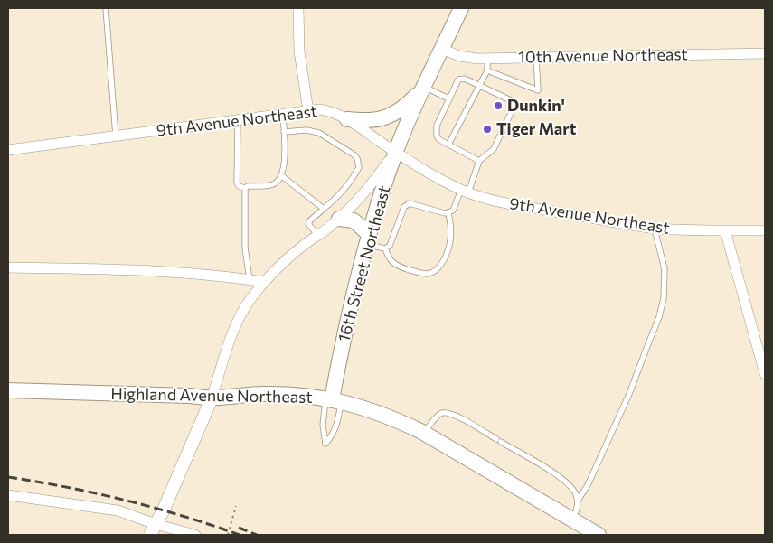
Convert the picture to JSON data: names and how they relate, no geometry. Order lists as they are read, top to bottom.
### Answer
{
  "streets": {
    "main road": ["16th Street Northeast", "Highland Avenue Northeast"],
    "street": ["10th Avenue Northeast", "9th Avenue Northeast"]
  },
  "crossings": [
    ["10th Avenue Northeast", "16th Street Northeast"],
    ["9th Avenue Northeast", "16th Street Northeast"],
    ["16th Street Northeast", "Highland Avenue Northeast"]
  ],
  "places": ["Dunkin'", "Tiger Mart"]
}
